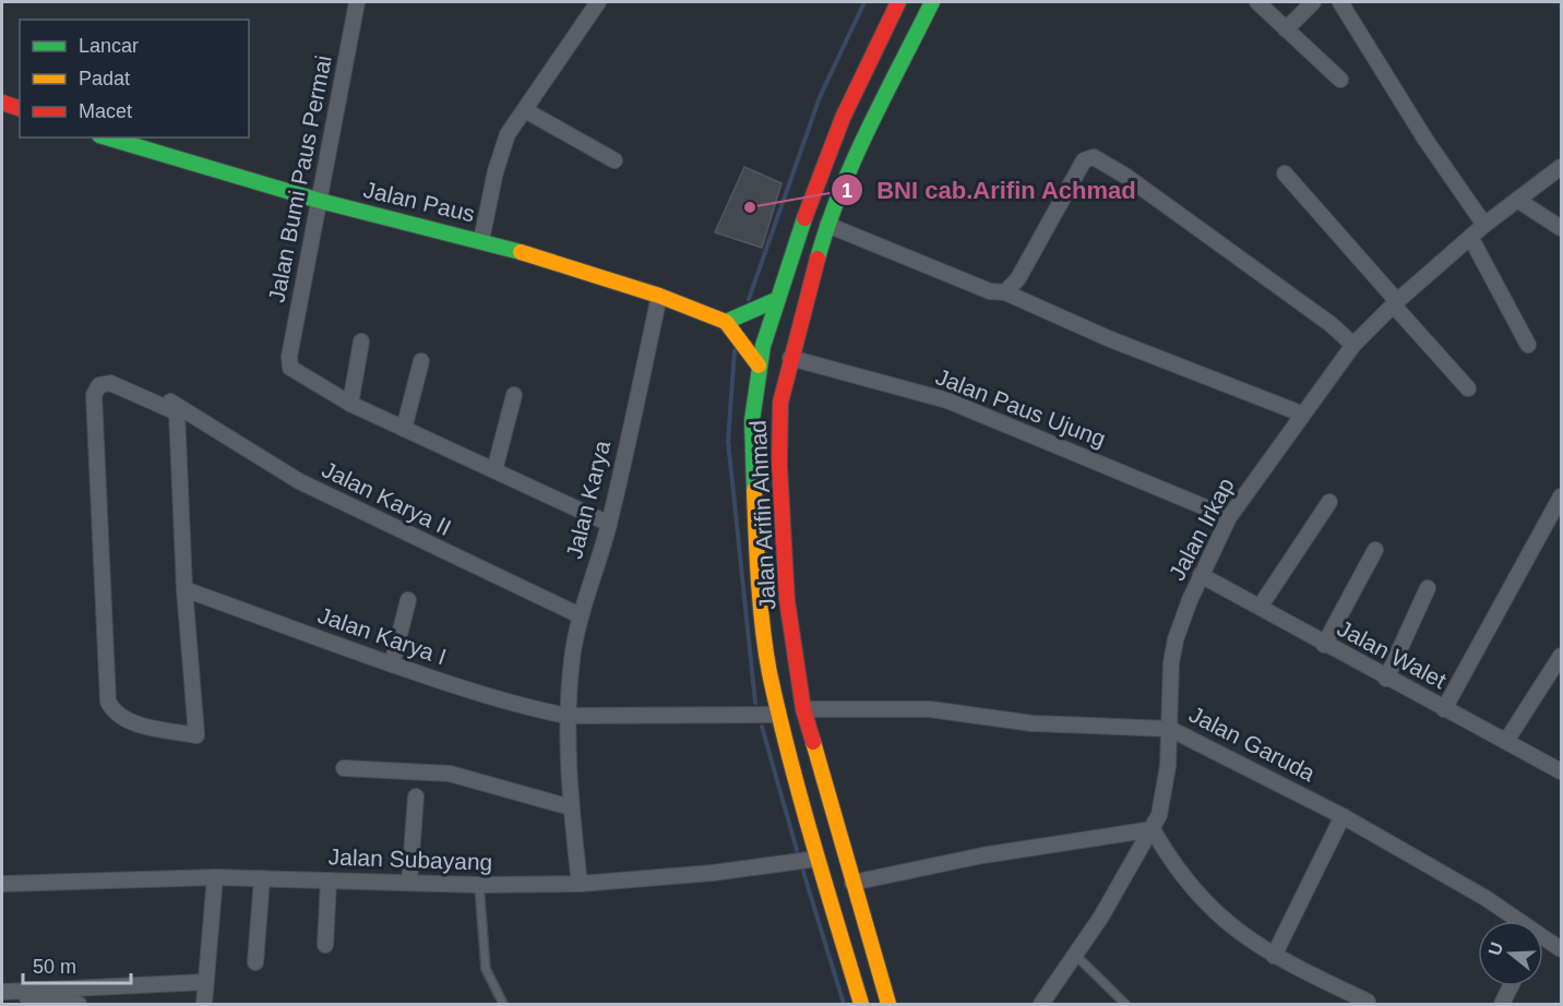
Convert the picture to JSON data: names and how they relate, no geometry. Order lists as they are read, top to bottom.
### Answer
{
  "streets": {
    "main road": ["Jalan Paus", "Jalan Arifin Ahmad"],
    "street": [
      "Jalan Bumi Paus Permai",
      "Jalan Paus Ujung",
      "Jalan Karya II",
      "Jalan Karya",
      "Jalan Irkap",
      "Jalan Karya I",
      "Jalan Walet",
      "Jalan Garuda",
      "Jalan Subayang"
    ]
  },
  "crossings": [
    ["Jalan Bumi Paus Permai", "Jalan Paus"],
    ["Jalan Paus", "Jalan Karya"],
    ["Jalan Paus Ujung", "Jalan Arifin Ahmad"],
    ["Jalan Paus Ujung", "Jalan Irkap"],
    ["Jalan Karya II", "Jalan Karya"],
    ["Jalan Karya", "Jalan Karya I"],
    ["Jalan Karya", "Jalan Subayang"],
    ["Jalan Arifin Ahmad", "Jalan Garuda"],
    ["Jalan Arifin Ahmad", "Jalan Subayang"],
    ["Jalan Irkap", "Jalan Walet"],
    ["Jalan Irkap", "Jalan Garuda"]
  ],
  "places": ["BNI cab.Arifin Achmad"],
  "legend": ["Lancar", "Padat", "Macet"],
  "scale_bar": "50 m",
  "north": "left"
}
